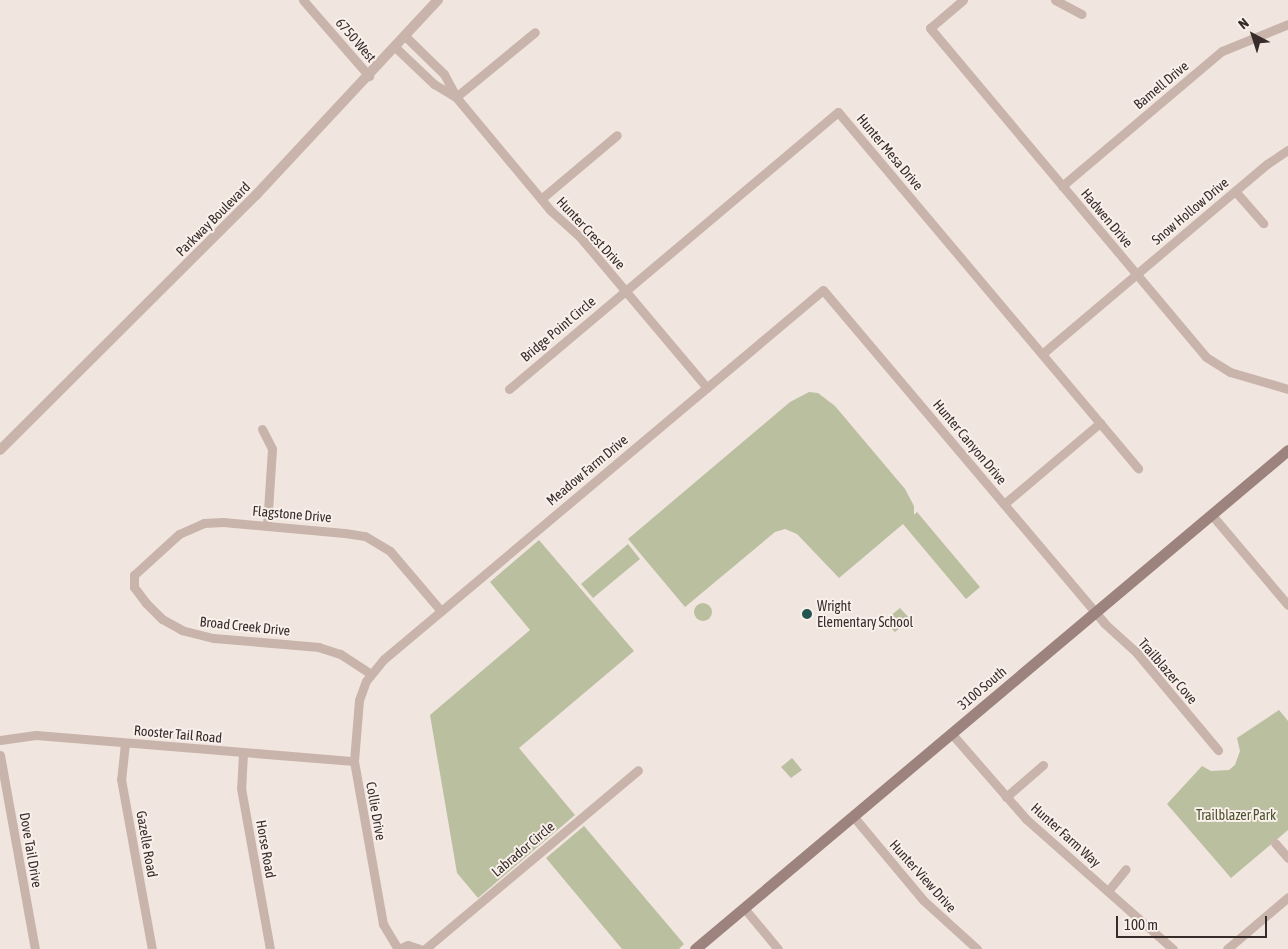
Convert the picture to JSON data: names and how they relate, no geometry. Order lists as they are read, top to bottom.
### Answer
{
  "streets": {
    "main road": ["3100 South"],
    "street": [
      "6750 West",
      "Bamell Drive",
      "Hunter Mesa Drive",
      "Snow Hollow Drive",
      "Hadwen Drive",
      "Parkway Boulevard",
      "Hunter Crest Drive",
      "Bridge Point Circle",
      "Hunter Canyon Drive",
      "Meadow Farm Drive",
      "Flagstone Drive",
      "Broad Creek Drive",
      "Trailblazer Cove",
      "Rooster Tail Road",
      "Collie Drive",
      "Hunter Farm Way",
      "Gazelle Road",
      "Horse Road",
      "Labrador Circle",
      "Dove Tail Drive",
      "Hunter View Drive"
    ]
  },
  "crossings": [
    ["6750 West", "Parkway Boulevard"],
    ["Bamell Drive", "Hadwen Drive"],
    ["Hunter Mesa Drive", "Snow Hollow Drive"],
    ["Hunter Mesa Drive", "Hunter Crest Drive"],
    ["Hunter Mesa Drive", "Bridge Point Circle"],
    ["Snow Hollow Drive", "Hadwen Drive"],
    ["Parkway Boulevard", "Hunter Crest Drive"],
    ["Hunter Crest Drive", "Bridge Point Circle"],
    ["Hunter Crest Drive", "Meadow Farm Drive"],
    ["Hunter Canyon Drive", "Meadow Farm Drive"],
    ["Hunter Canyon Drive", "Trailblazer Cove"],
    ["Hunter Canyon Drive", "3100 South"],
    ["Meadow Farm Drive", "Flagstone Drive"],
    ["Meadow Farm Drive", "Broad Creek Drive"],
    ["Meadow Farm Drive", "Collie Drive"],
    ["Flagstone Drive", "Broad Creek Drive"],
    ["Broad Creek Drive", "Collie Drive"],
    ["Trailblazer Cove", "3100 South"],
    ["3100 South", "Hunter Farm Way"],
    ["3100 South", "Hunter View Drive"],
    ["Rooster Tail Road", "Collie Drive"],
    ["Rooster Tail Road", "Gazelle Road"],
    ["Rooster Tail Road", "Horse Road"]
  ],
  "parks": ["Trailblazer Park"],
  "places": ["Wright Elementary School"],
  "scale_bar": "100 m",
  "north": "top left"
}
